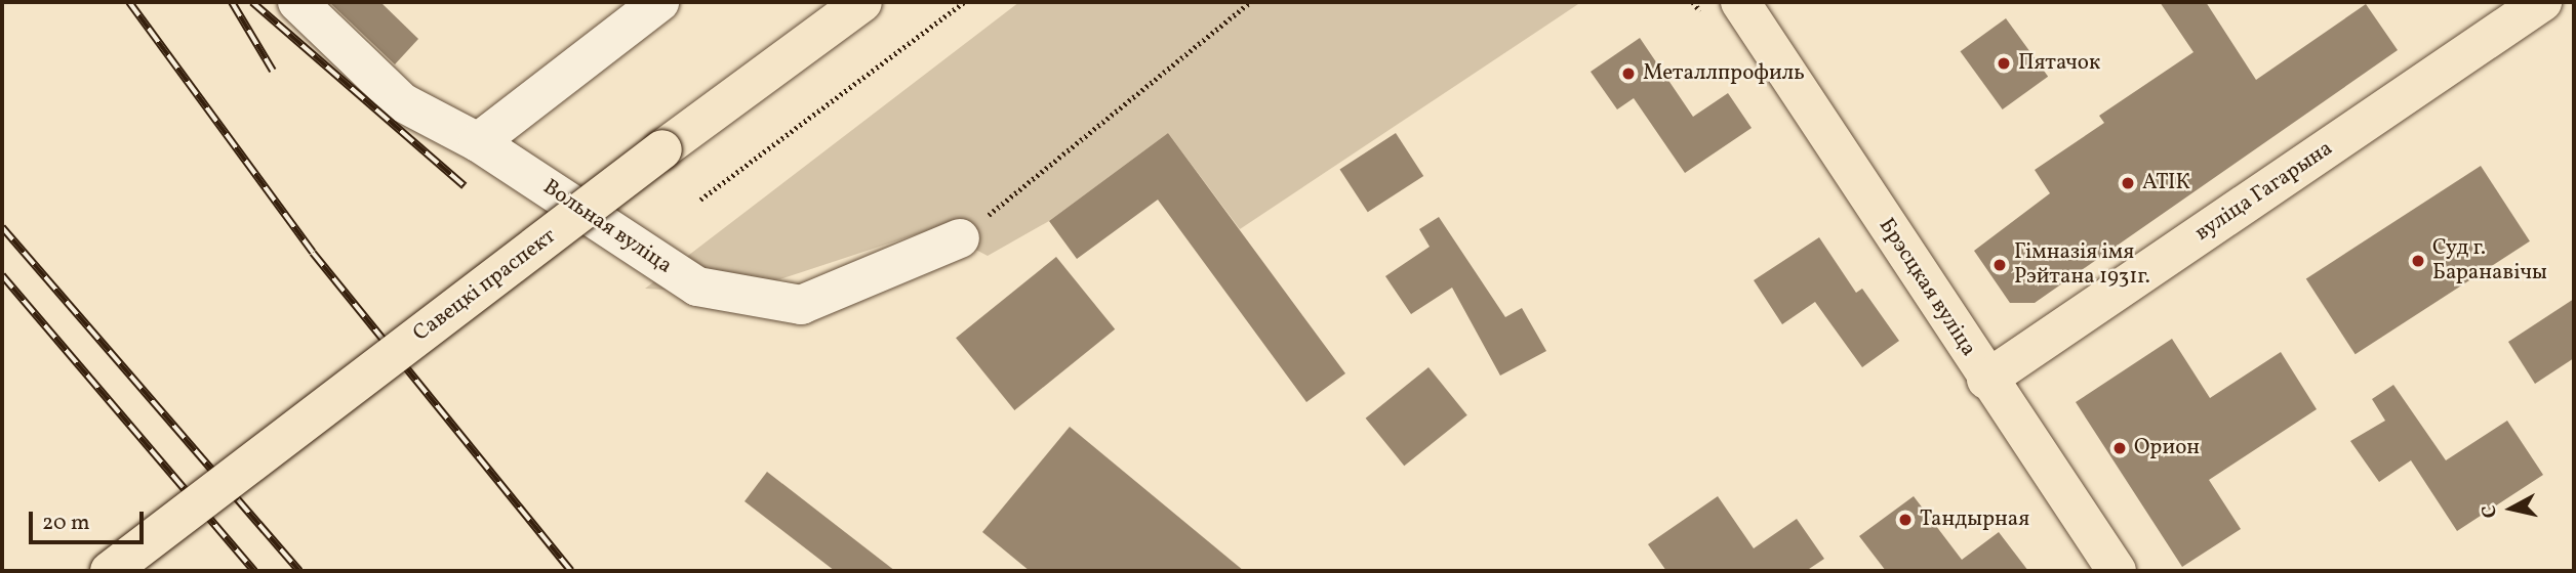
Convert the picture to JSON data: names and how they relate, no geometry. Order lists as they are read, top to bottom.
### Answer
{
  "streets": {
    "main road": ["вуліца Гагарына", "Савецкі праспект", "Брэсцкая вуліца"],
    "lane": ["Вольная вуліца"]
  },
  "crossings": [
    ["вуліца Гагарына", "Брэсцкая вуліца"]
  ],
  "places": [
    "Пятачок",
    "Металлпрофиль",
    "АТІК",
    "Суд г. Баранавічы",
    "Гімназія імя Рэйтана 1931г.",
    "Орион",
    "Тандырная"
  ],
  "scale_bar": "20 m",
  "north": "left"
}
